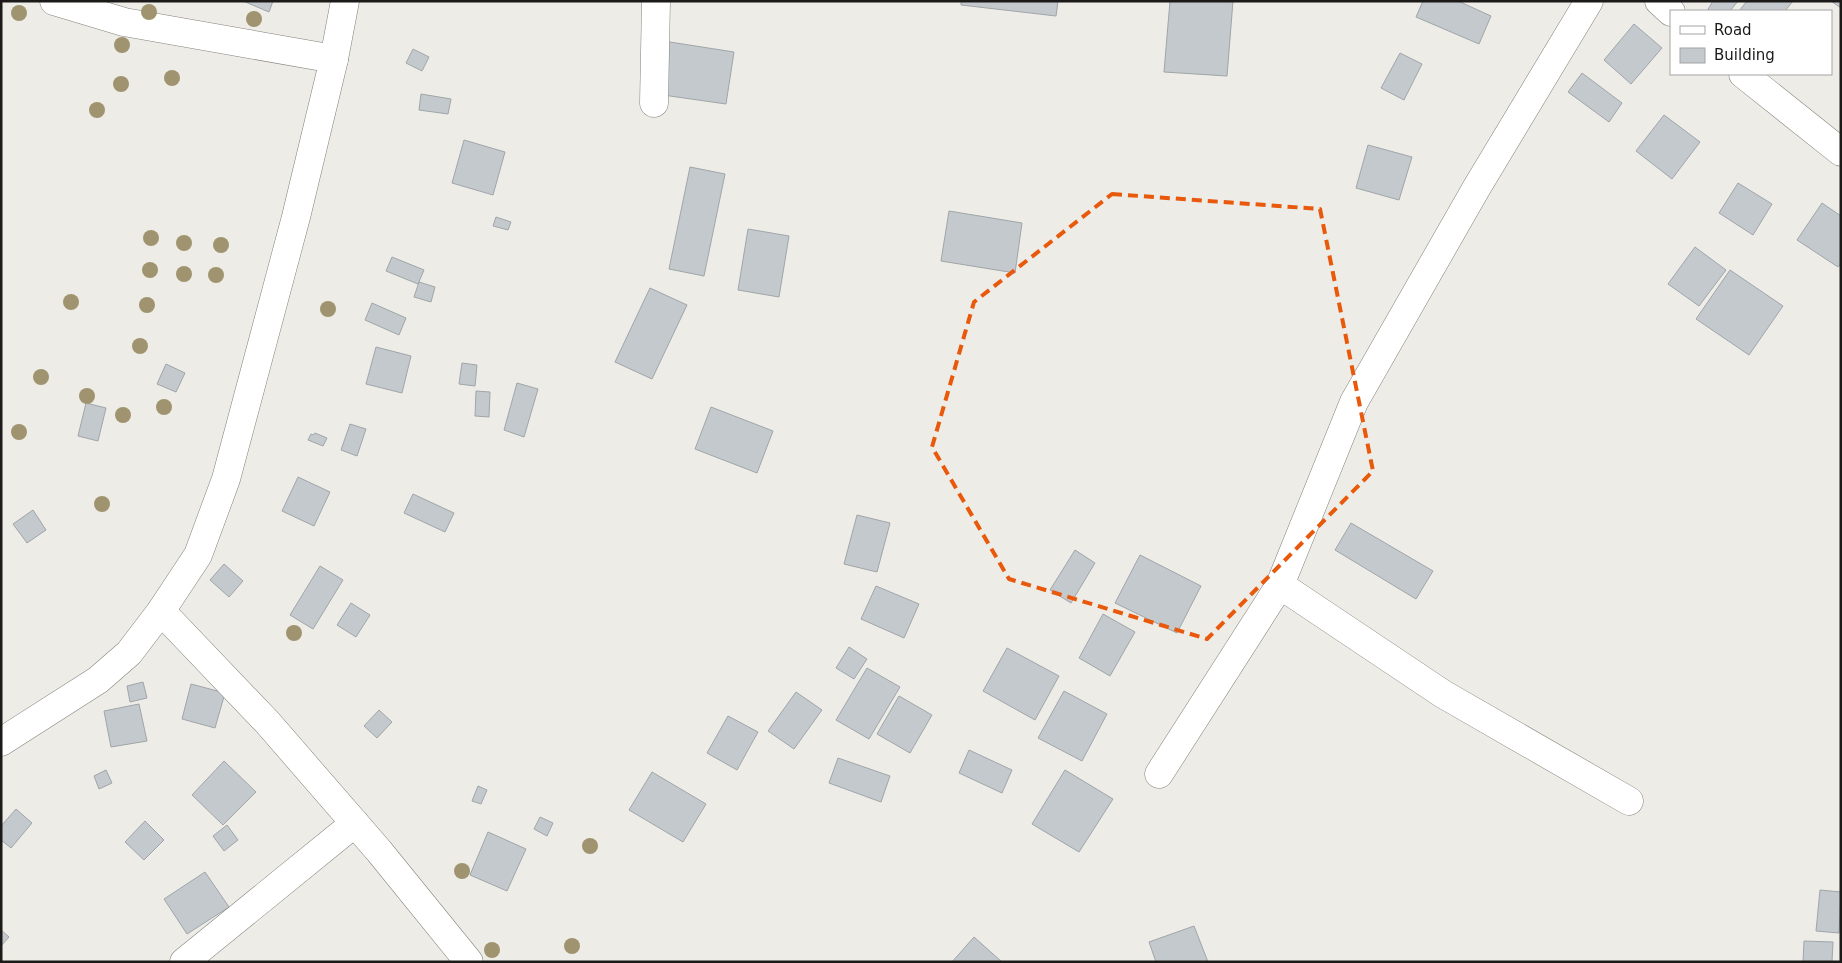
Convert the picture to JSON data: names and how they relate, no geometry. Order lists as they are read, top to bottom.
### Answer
{
  "legend": ["Road", "Building"]
}
